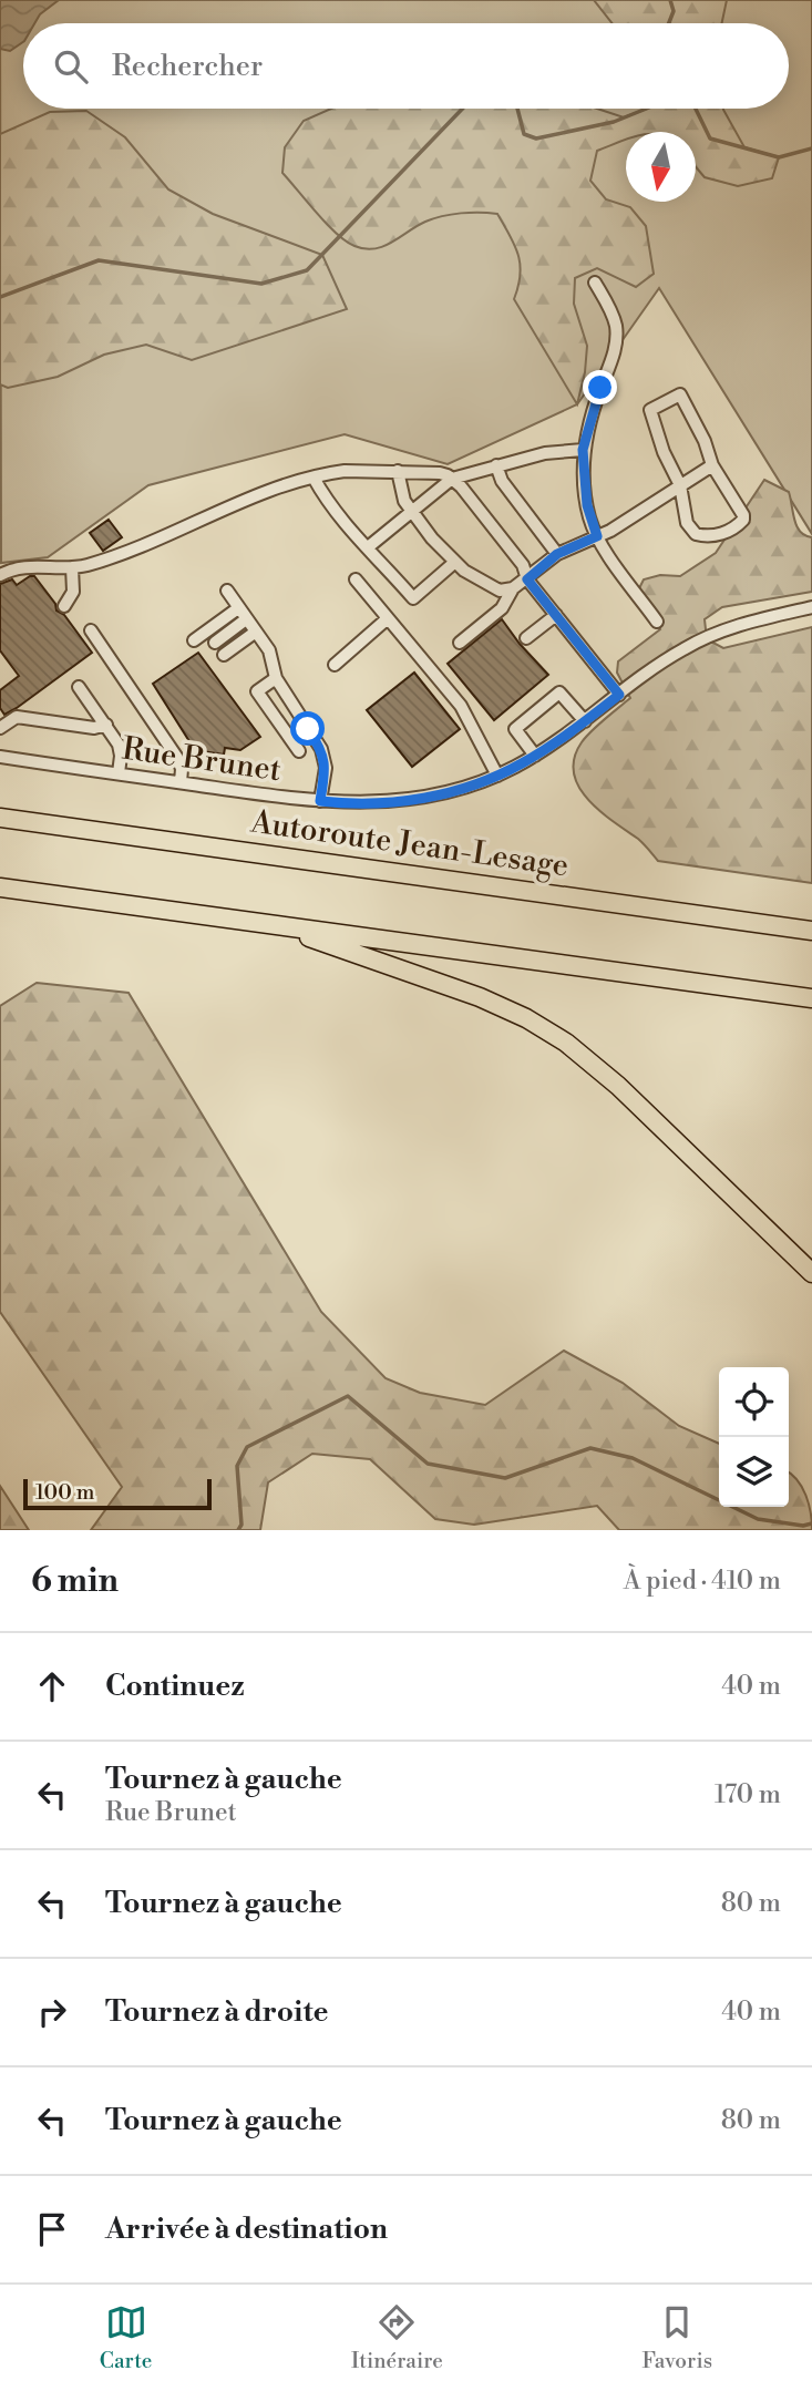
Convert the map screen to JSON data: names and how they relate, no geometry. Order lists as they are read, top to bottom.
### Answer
{
  "streets": {
    "highway": ["Autoroute Jean-Lesage"],
    "street": ["Rue Brunet"]
  },
  "scale_bar": "100 m",
  "north": "bottom",
  "page": {
    "search": "Rechercher",
    "scale": "100 m",
    "heading": ["6 min", "À pied · 410 m"],
    "list": [
      ["Continuez", "40 m"],
      ["Tournez à gauche", "Rue Brunet", "170 m"],
      ["Tournez à gauche", "80 m"],
      ["Tournez à droite", "40 m"],
      ["Tournez à gauche", "80 m"],
      "Arrivée à destination"
    ],
    "nav": ["Carte", "Itinéraire", "Favoris"]
  }
}
